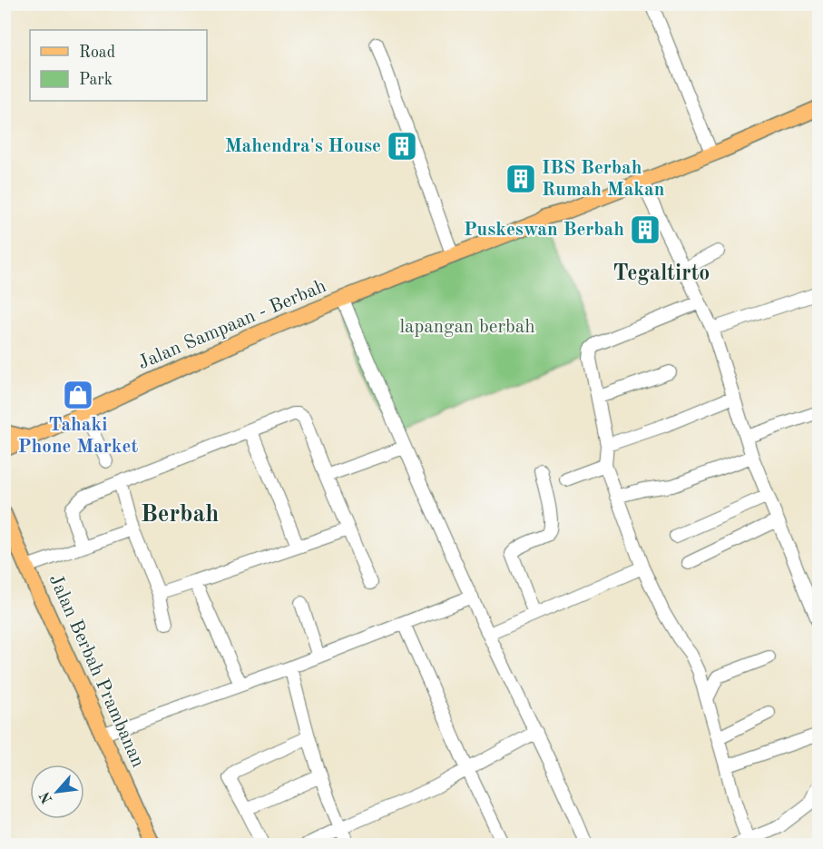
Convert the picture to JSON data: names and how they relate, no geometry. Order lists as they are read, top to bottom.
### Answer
{
  "streets": {
    "main road": ["Jalan Sampaan - Berbah", "Jalan Berbah Prambanan"]
  },
  "districts": ["Tegaltirto", "Berbah"],
  "parks": ["lapangan berbah"],
  "places": {
    "building": ["Mahendra's House", "IBS Berbah Rumah Makan", "Puskeswan Berbah"],
    "shop": ["Tahaki Phone Market"]
  },
  "legend": ["Road", "Park"],
  "north": "bottom left"
}
